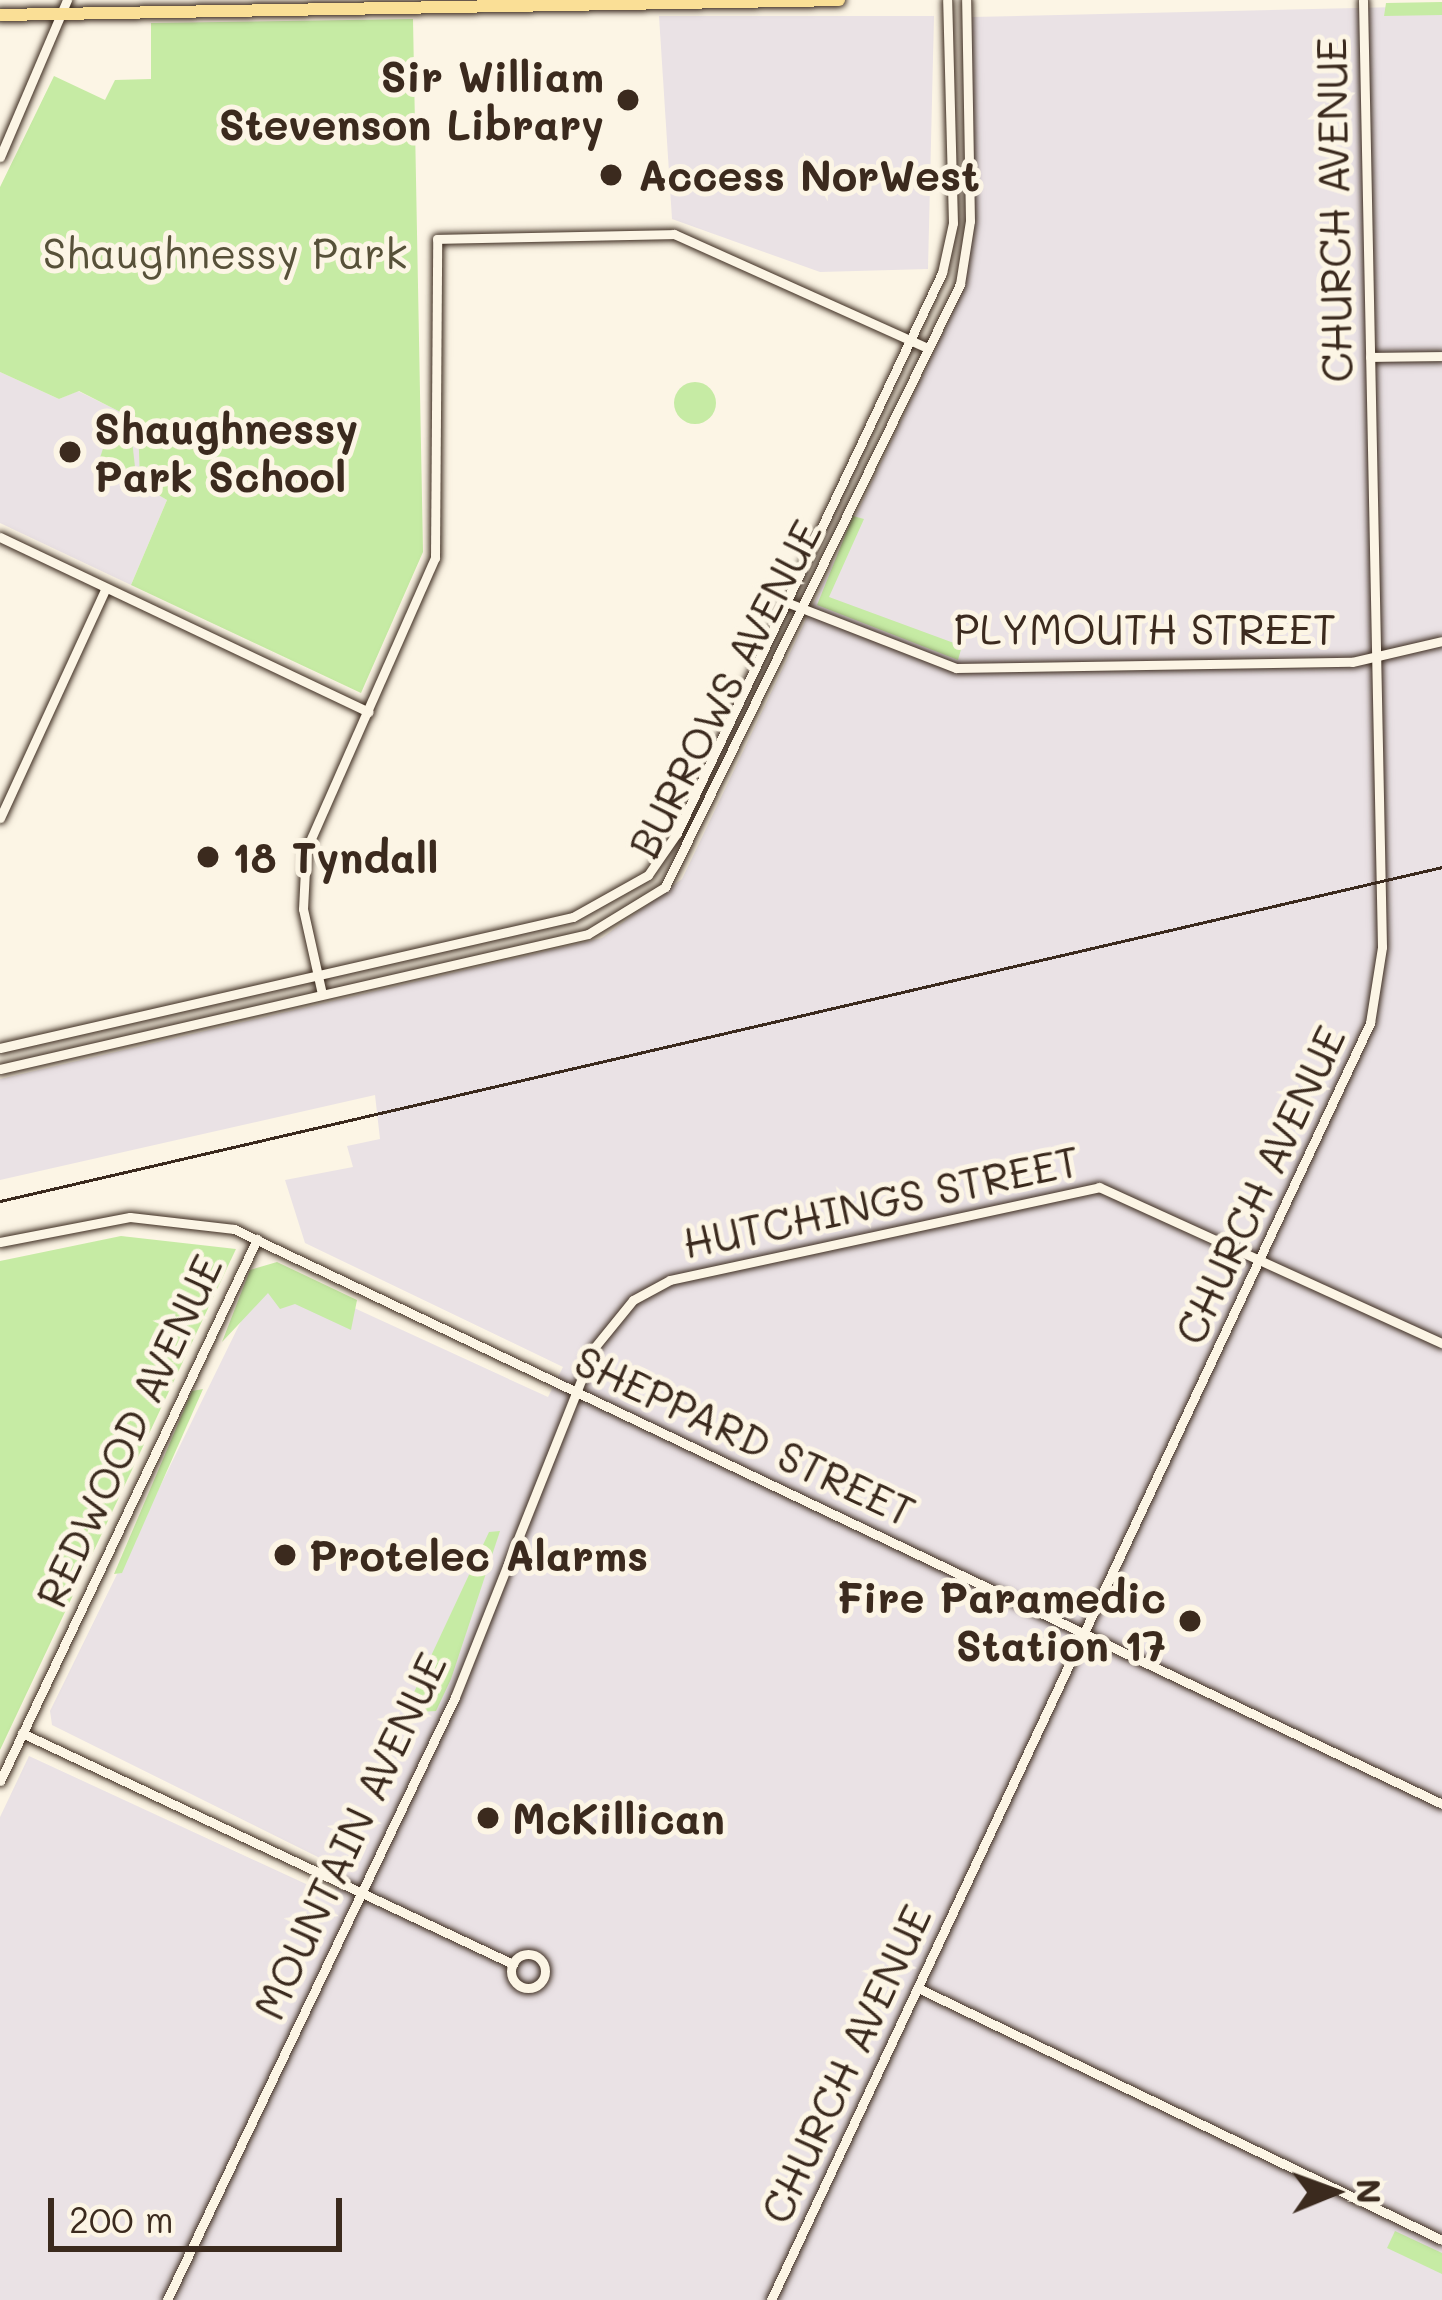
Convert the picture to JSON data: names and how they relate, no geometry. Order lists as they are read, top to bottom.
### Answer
{
  "streets": {
    "street": [
      "CHURCH AVENUE",
      "PLYMOUTH STREET",
      "BURROWS AVENUE",
      "HUTCHINGS STREET",
      "REDWOOD AVENUE",
      "SHEPPARD STREET",
      "MOUNTAIN AVENUE"
    ]
  },
  "crossings": [
    ["CHURCH AVENUE", "PLYMOUTH STREET"],
    ["CHURCH AVENUE", "HUTCHINGS STREET"],
    ["CHURCH AVENUE", "SHEPPARD STREET"],
    ["PLYMOUTH STREET", "BURROWS AVENUE"],
    ["HUTCHINGS STREET", "SHEPPARD STREET"],
    ["HUTCHINGS STREET", "MOUNTAIN AVENUE"],
    ["REDWOOD AVENUE", "SHEPPARD STREET"],
    ["SHEPPARD STREET", "MOUNTAIN AVENUE"]
  ],
  "parks": ["Shaughnessy Park"],
  "places": [
    "Sir William Stevenson Library",
    "Access NorWest",
    "Shaughnessy Park School",
    "18 Tyndall",
    "Protelec Alarms",
    "Fire Paramedic Station 17",
    "McKillican"
  ],
  "scale_bar": "200 m",
  "north": "right"
}
